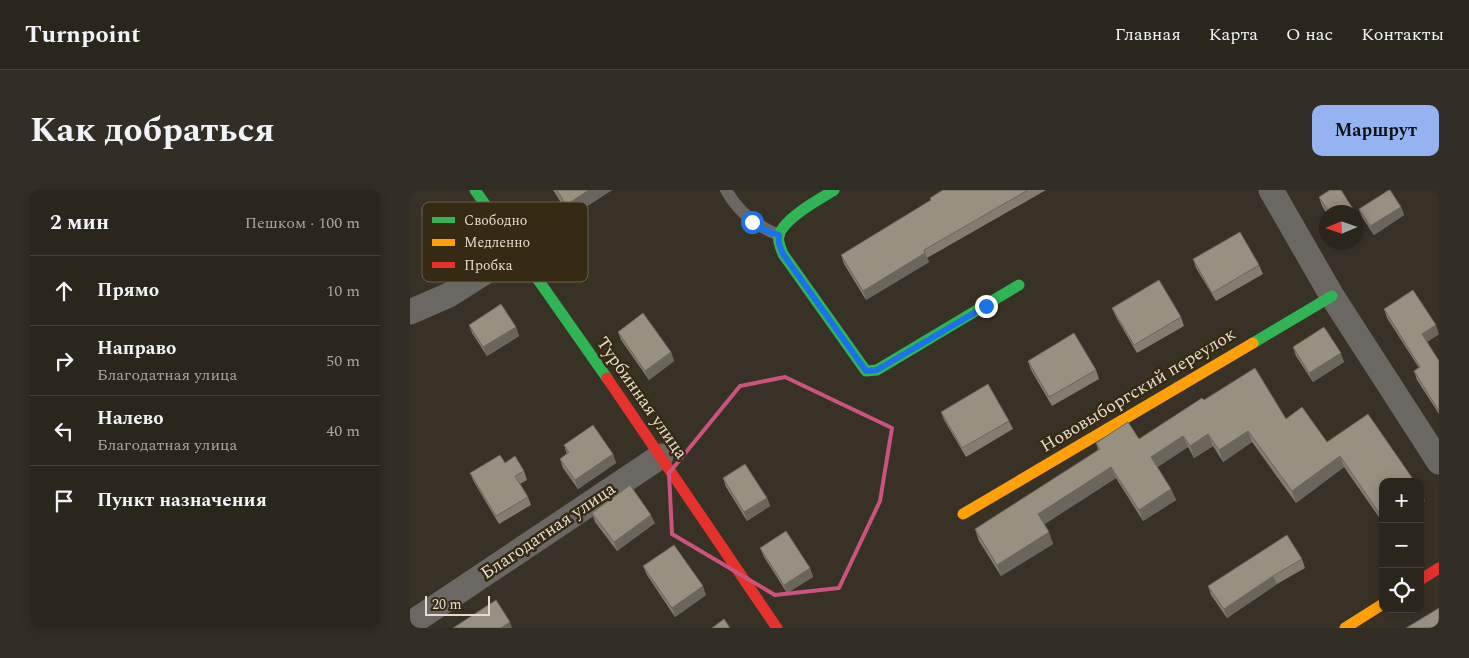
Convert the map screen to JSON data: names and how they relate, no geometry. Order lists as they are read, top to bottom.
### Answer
{
  "streets": {
    "street": ["Нововыборгский переулок", "Турбинная улица", "Благодатная улица"]
  },
  "crossings": [
    ["Турбинная улица", "Благодатная улица"]
  ],
  "legend": ["Свободно", "Медленно", "Пробка"],
  "scale_bar": "20 m",
  "north": "left",
  "page": {
    "header": "Turnpoint",
    "nav": [
      "Главная",
      "Карта",
      "О нас",
      "Контакты"
    ],
    "title": "Как добраться",
    "buttons": "Маршрут",
    "heading": ["2 мин", "Пешком · 100 m"],
    "list": [
      ["Прямо", "10 m"],
      ["Направо", "Благодатная улица", "50 m"],
      ["Налево", "Благодатная улица", "40 m"],
      "Пункт назначения"
    ],
    "map_buttons": ["+", "−"],
    "scale": "20 m"
  }
}
